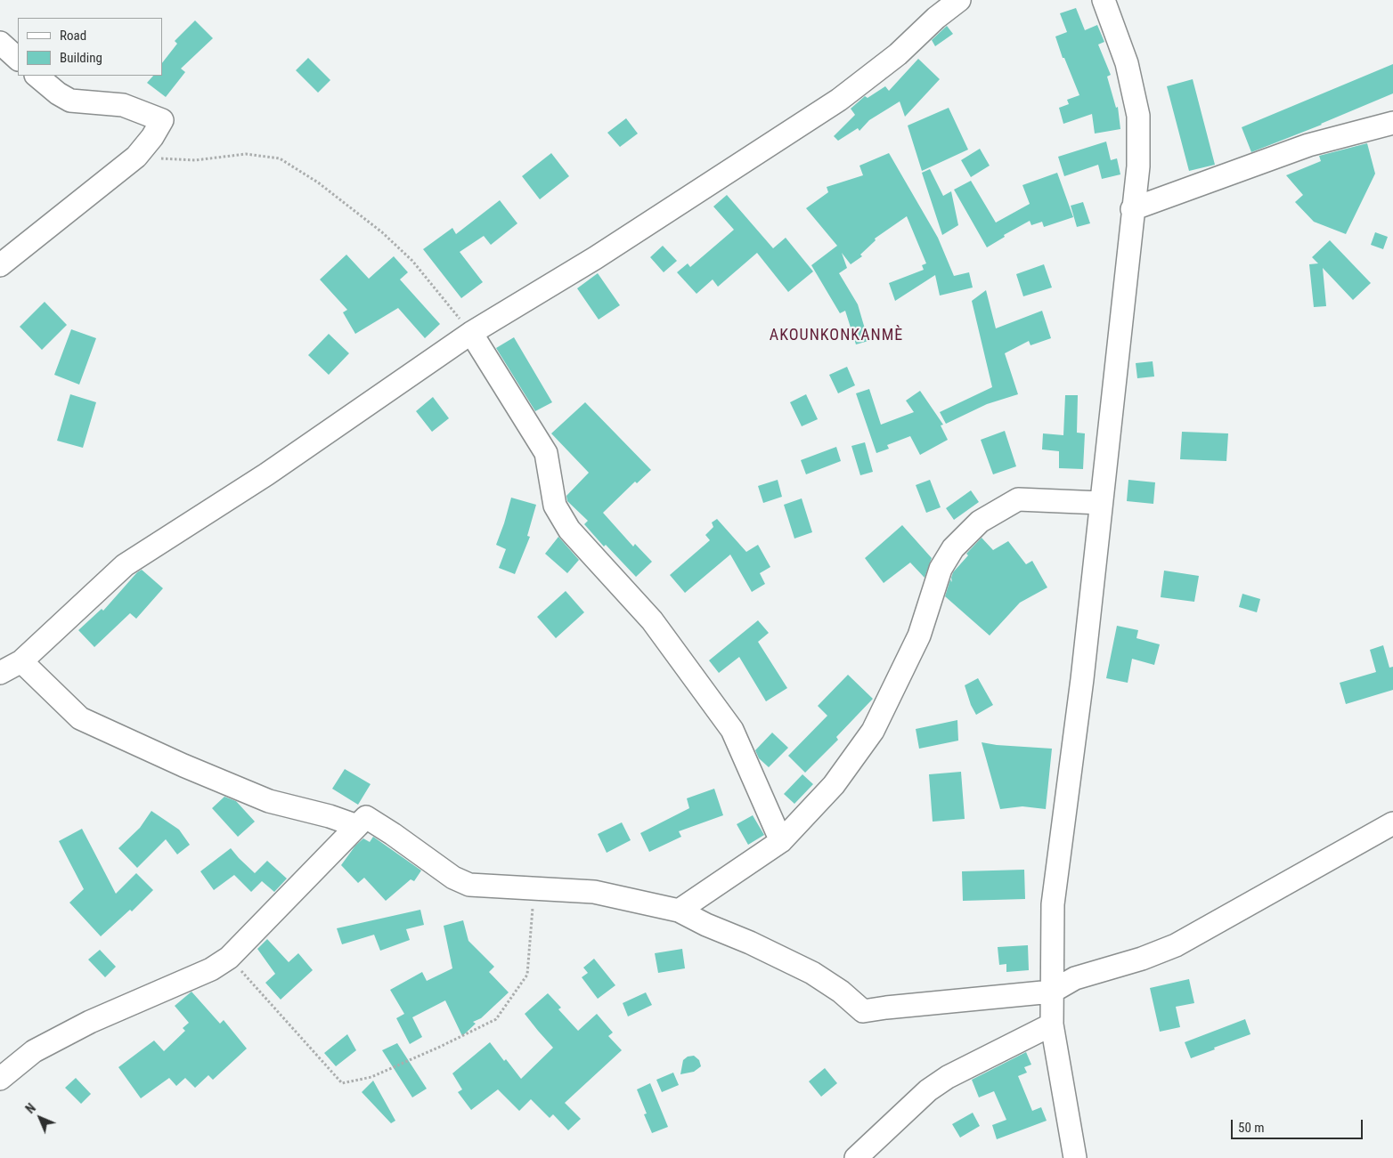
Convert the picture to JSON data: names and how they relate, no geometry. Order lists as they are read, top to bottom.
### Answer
{
  "districts": ["AKOUNKONKANMÈ"],
  "legend": ["Road", "Building"],
  "scale_bar": "50 m",
  "north": "top left"
}
